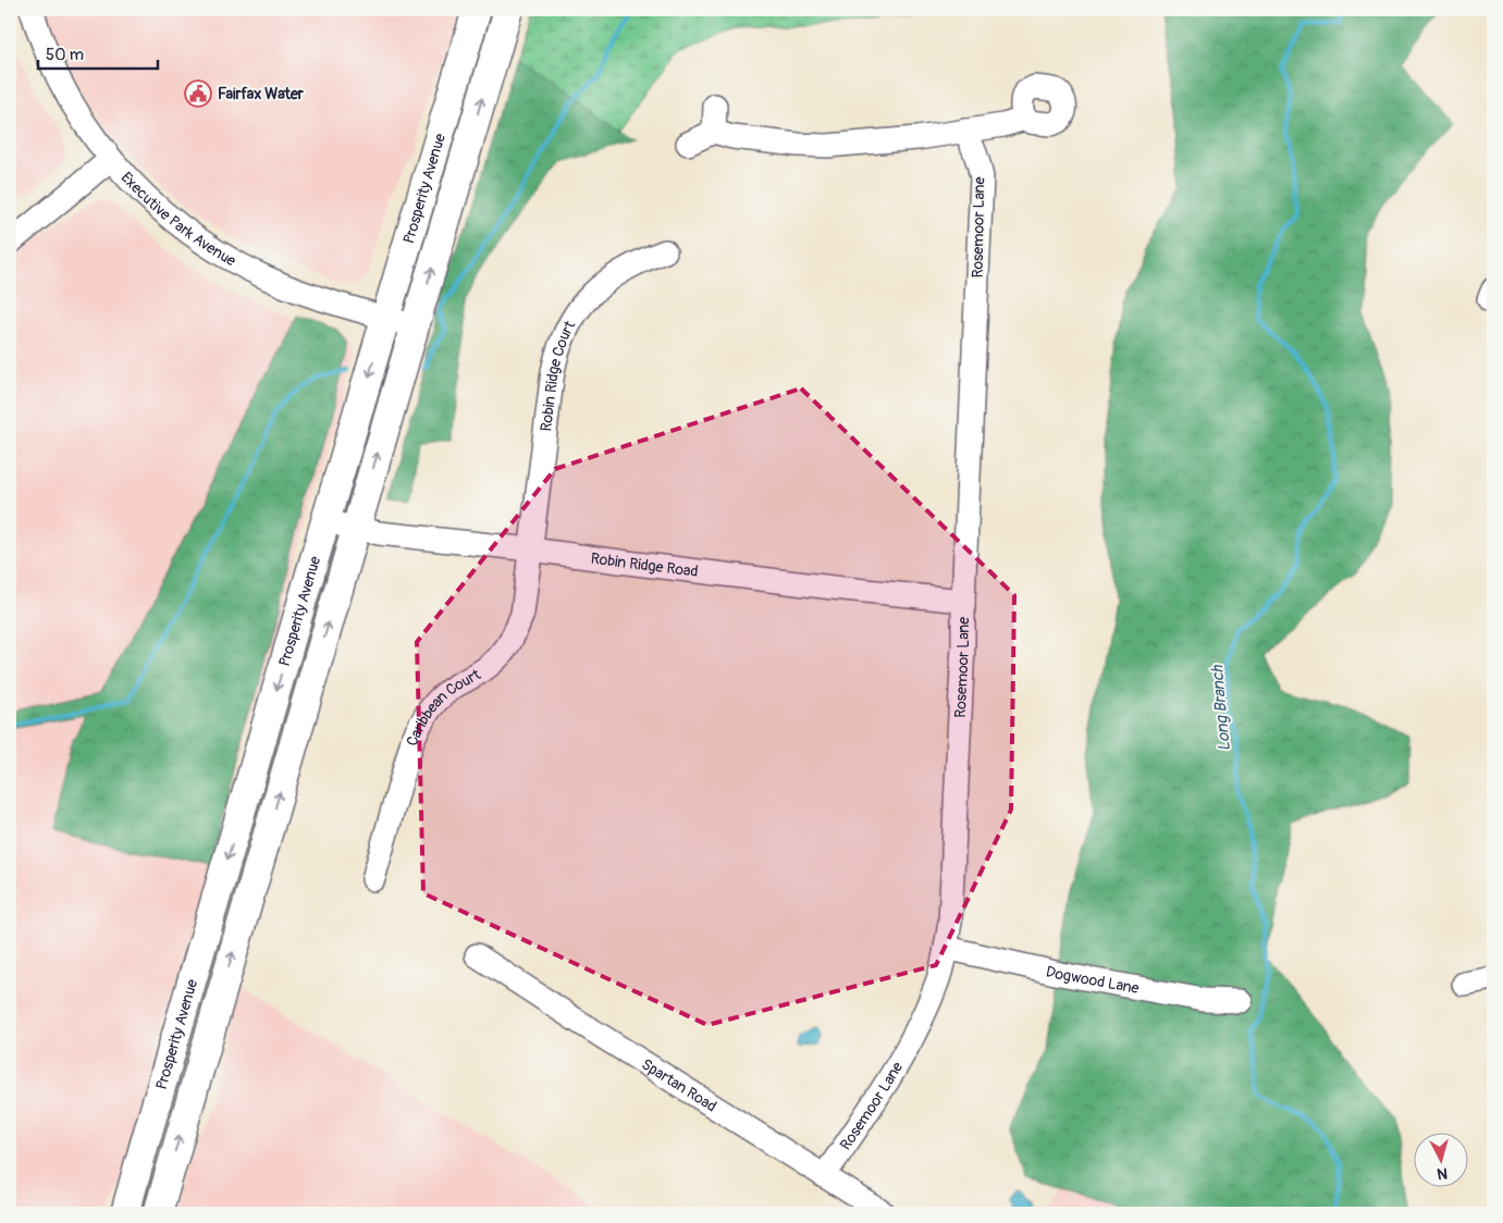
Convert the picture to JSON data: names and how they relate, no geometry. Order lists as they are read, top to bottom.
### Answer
{
  "streets": {
    "main road": ["Prosperity Avenue"],
    "street": [
      "Executive Park Avenue",
      "Rosemoor Lane",
      "Robin Ridge Court",
      "Robin Ridge Road",
      "Caribbean Court",
      "Dogwood Lane",
      "Spartan Road"
    ]
  },
  "crossings": [
    ["Prosperity Avenue", "Executive Park Avenue"],
    ["Prosperity Avenue", "Robin Ridge Road"],
    ["Rosemoor Lane", "Robin Ridge Road"],
    ["Rosemoor Lane", "Dogwood Lane"],
    ["Rosemoor Lane", "Spartan Road"],
    ["Robin Ridge Court", "Robin Ridge Road"],
    ["Robin Ridge Court", "Caribbean Court"],
    ["Robin Ridge Road", "Caribbean Court"]
  ],
  "water": ["Long Branch"],
  "places": {
    "public building": ["Fairfax Water"]
  },
  "scale_bar": "50 m",
  "north": "bottom"
}
